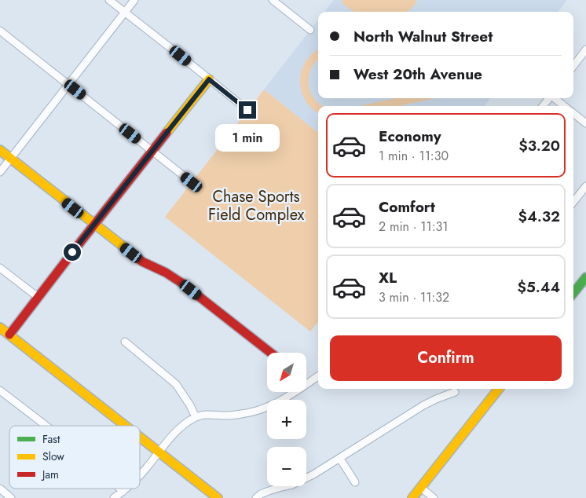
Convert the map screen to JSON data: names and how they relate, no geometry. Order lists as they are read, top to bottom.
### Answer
{
  "parks": ["Chase Sports Field Complex"],
  "legend": ["Fast", "Slow", "Jam"],
  "north": "bottom left",
  "page": {
    "banner": ["North Walnut Street", "West 20th Avenue"],
    "list": [
      {
        "name": "Economy",
        "note": "1 min · 11:30",
        "value": "$3.20"
      },
      {
        "name": "Comfort",
        "note": "2 min · 11:31",
        "value": "$4.32"
      },
      {
        "name": "XL",
        "note": "3 min · 11:32",
        "value": "$5.44"
      }
    ],
    "bubble": "1 min",
    "buttons": "Confirm",
    "map_buttons": ["+", "−"]
  }
}
